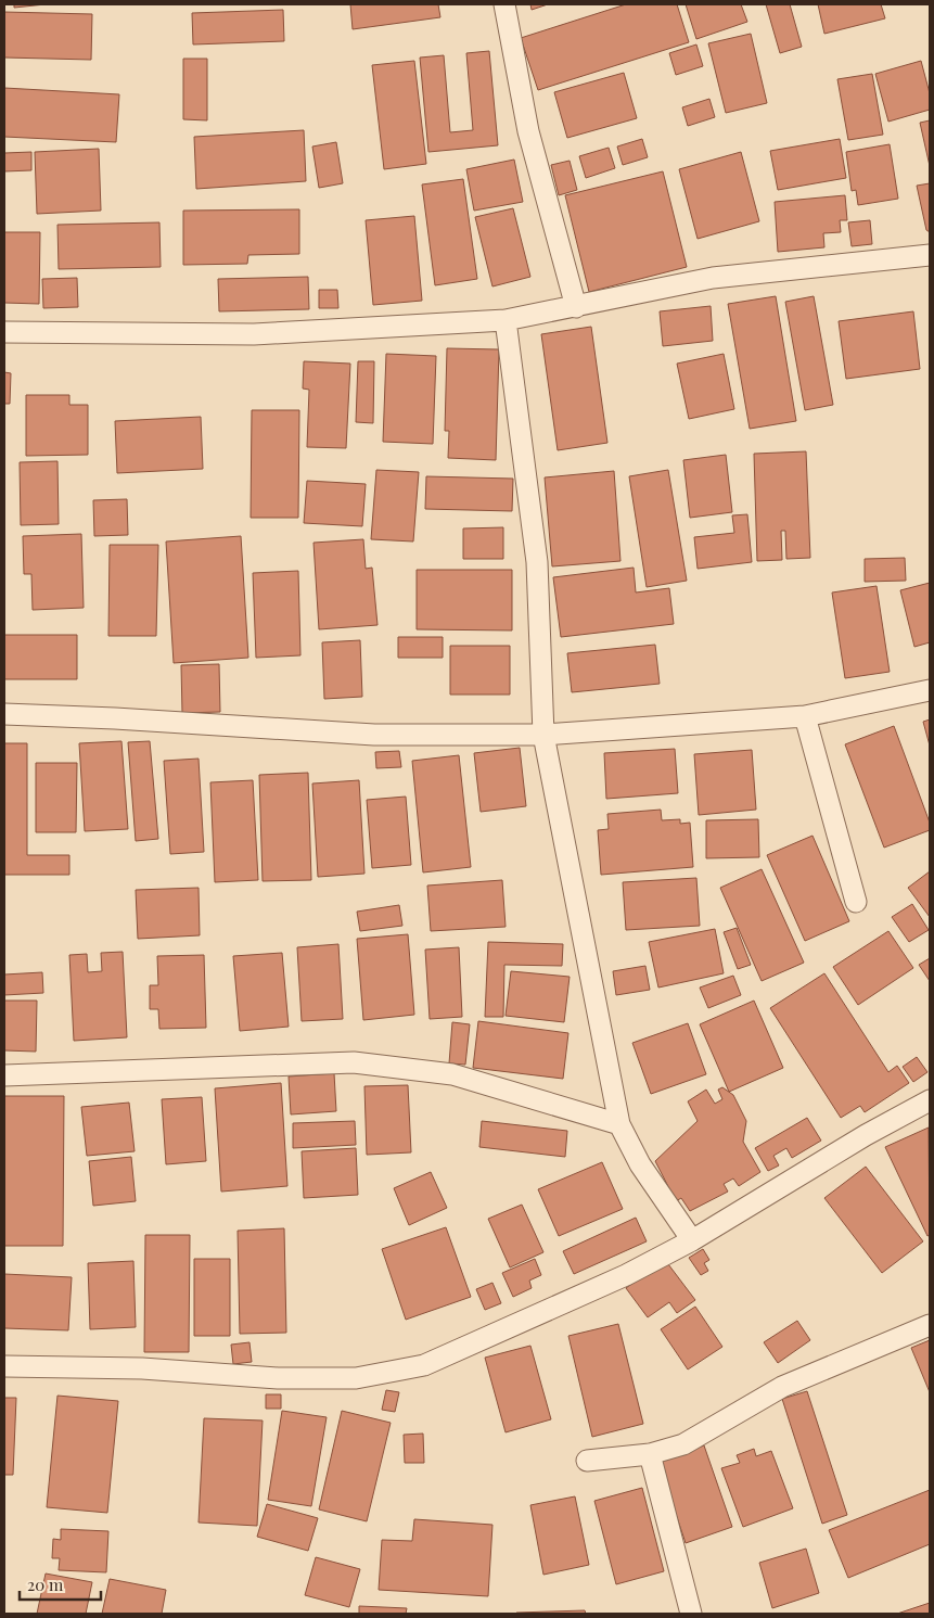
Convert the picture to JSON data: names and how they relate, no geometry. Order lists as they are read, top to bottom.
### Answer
{
  "scale_bar": "20 m"
}
